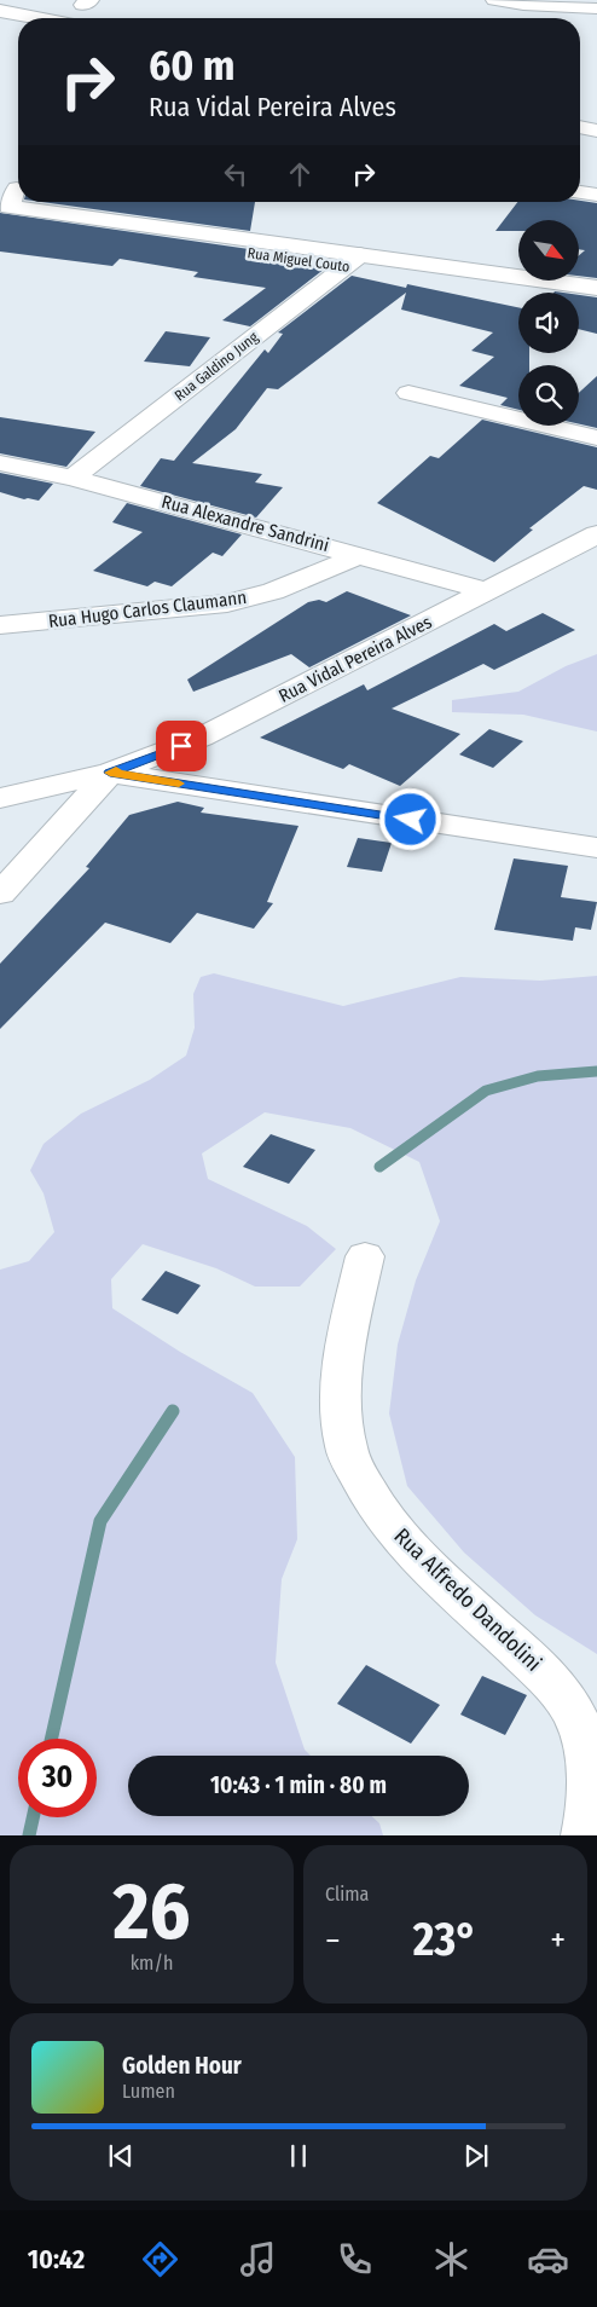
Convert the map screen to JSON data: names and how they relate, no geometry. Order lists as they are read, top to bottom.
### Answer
{
  "streets": {
    "street": [
      "Rua Miguel Couto",
      "Rua Galdino Jung",
      "Rua Alexandre Sandrini",
      "Rua Hugo Carlos Claumann",
      "Rua Vidal Pereira Alves",
      "Rua Alfredo Dandolini"
    ]
  },
  "crossings": [
    ["Rua Miguel Couto", "Rua Galdino Jung"],
    ["Rua Galdino Jung", "Rua Alexandre Sandrini"],
    ["Rua Alexandre Sandrini", "Rua Hugo Carlos Claumann"],
    ["Rua Alexandre Sandrini", "Rua Vidal Pereira Alves"]
  ],
  "north": "bottom right",
  "page": {
    "turn": ["60 m", "Rua Vidal Pereira Alves"],
    "limit": "30",
    "trip": "10:43 · 1 min · 80 m",
    "tile": [
      ["26", "km/h"],
      "Clima"
    ],
    "heat": ["−", "23°", "+"],
    "song": ["Golden Hour", "Lumen"],
    "tabs": "10:42"
  }
}
